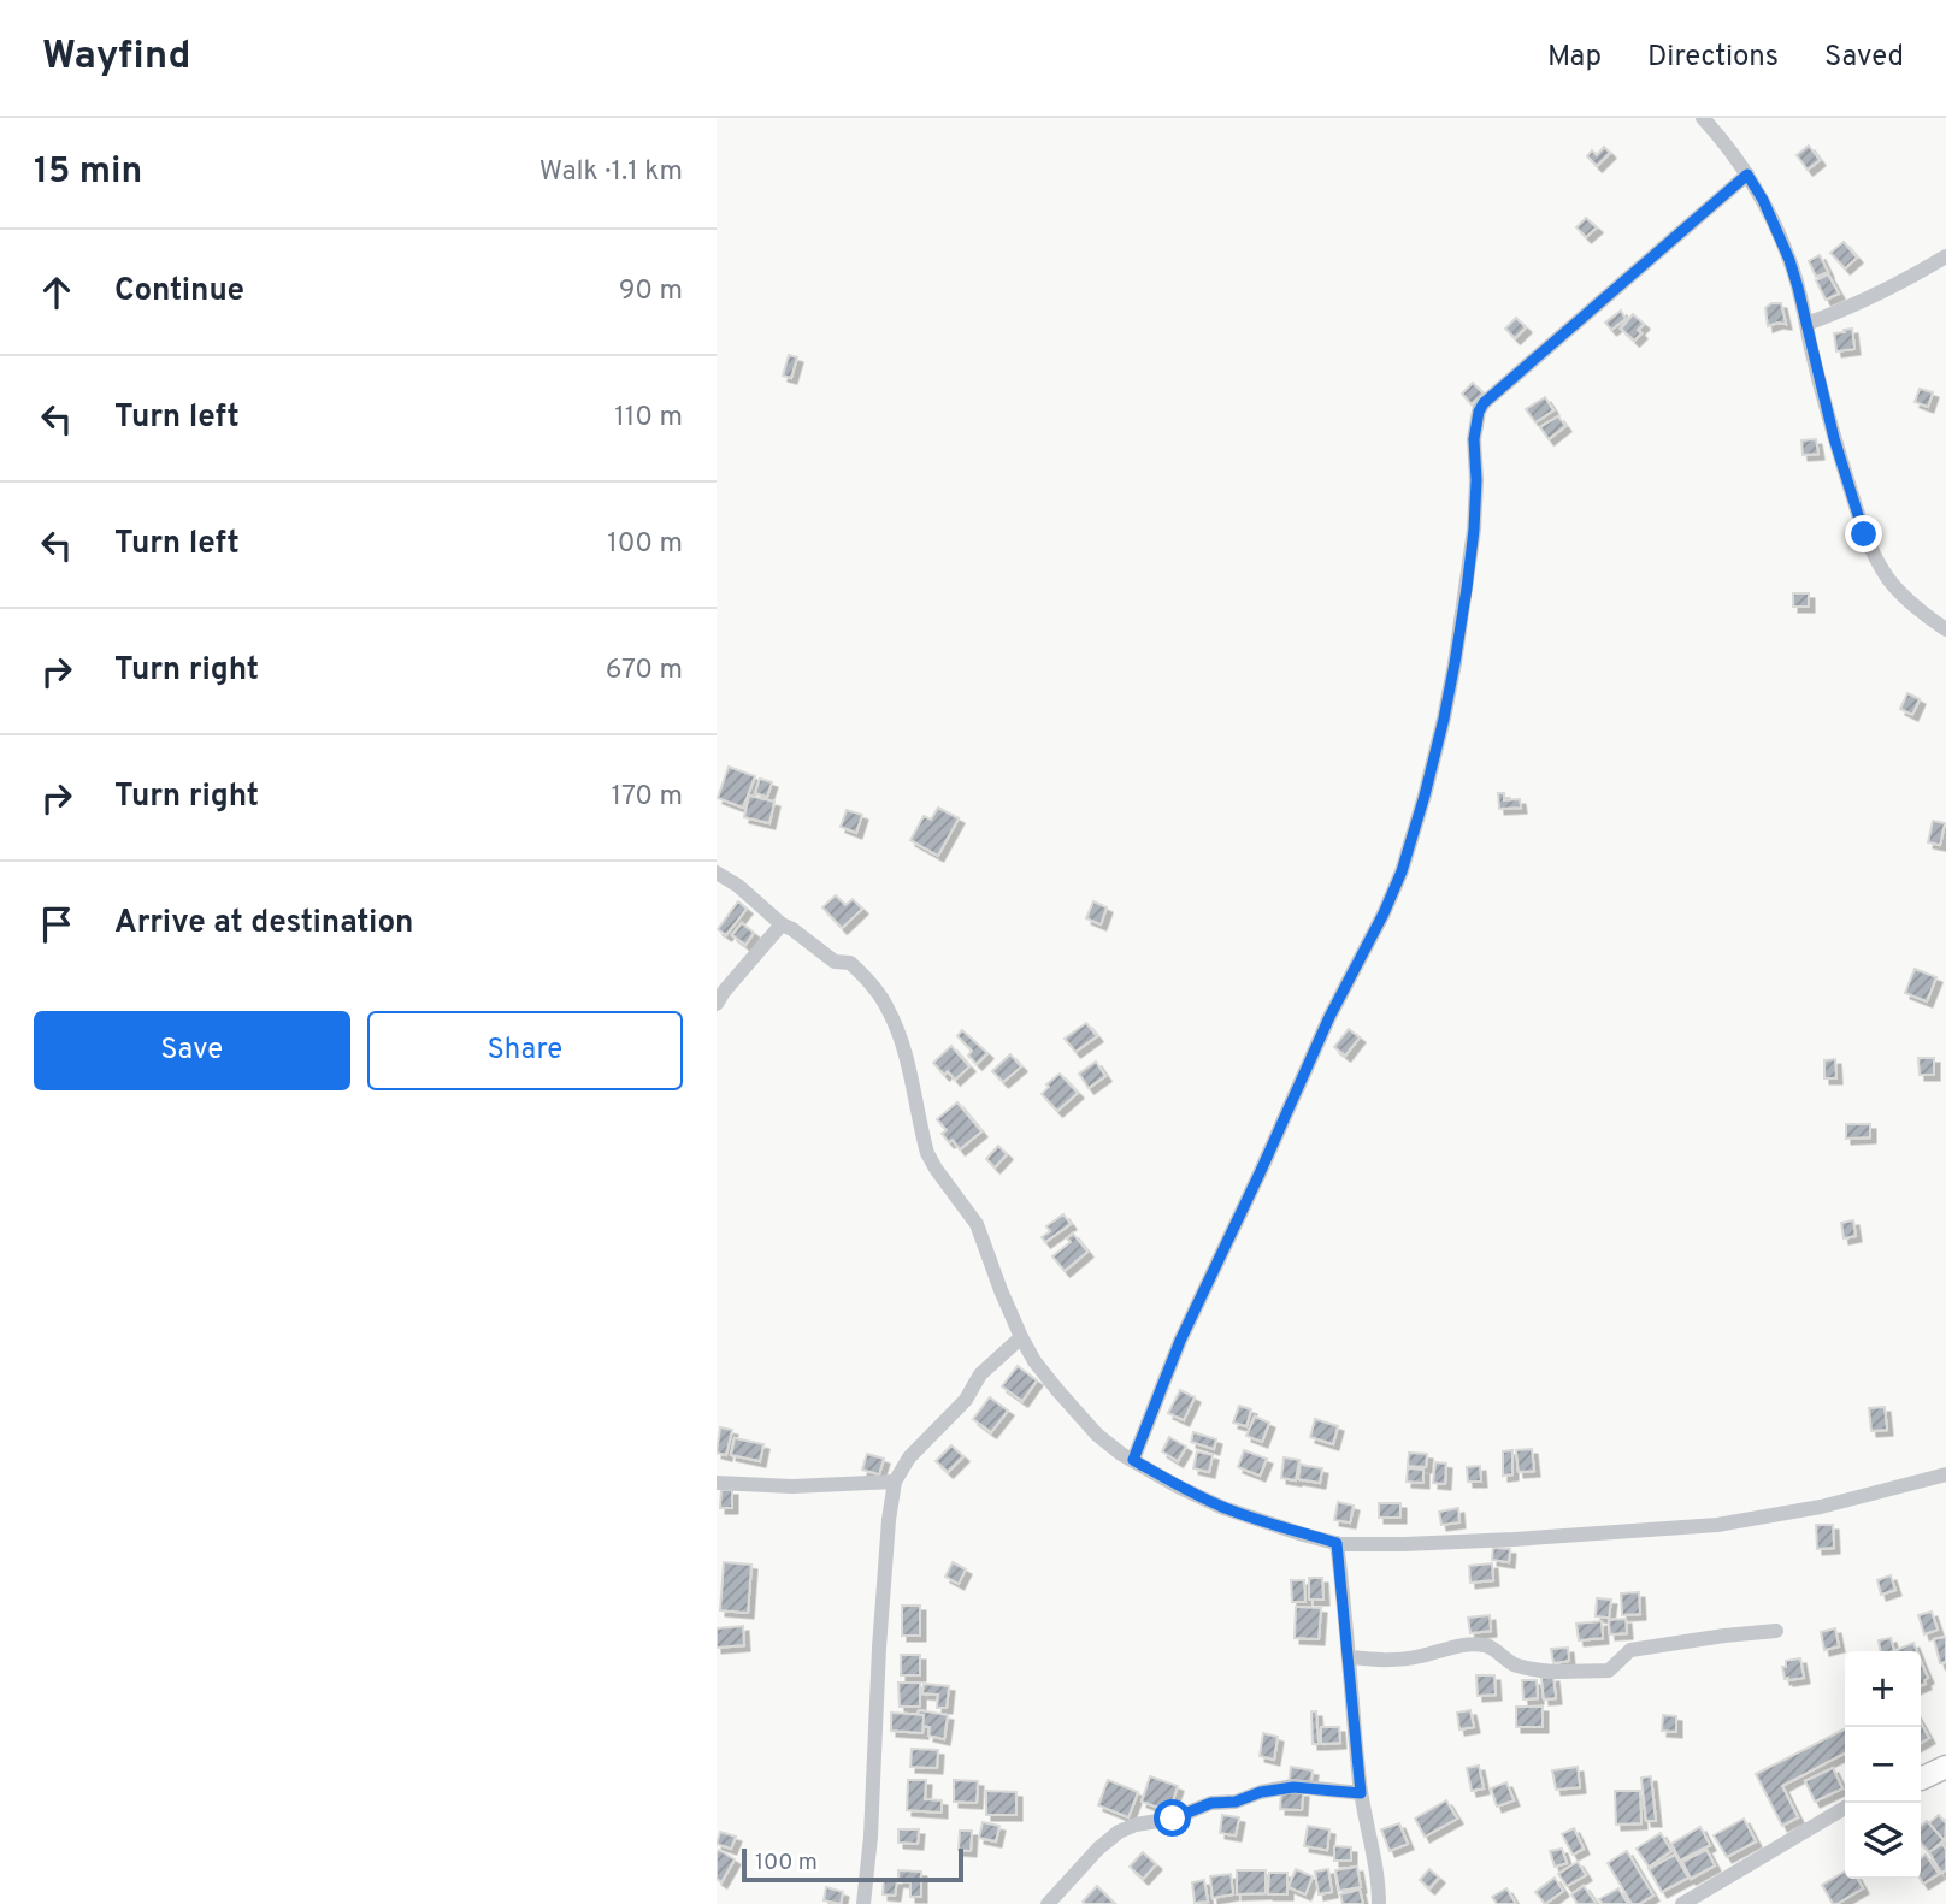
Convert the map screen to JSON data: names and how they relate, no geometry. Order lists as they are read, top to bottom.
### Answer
{
  "scale_bar": "100 m",
  "page": {
    "header": "Wayfind",
    "nav": ["Map", "Directions", "Saved"],
    "heading": ["15 min", "Walk · 1.1 km"],
    "list": [
      ["Continue", "90 m"],
      ["Turn left", "110 m"],
      ["Turn left", "100 m"],
      ["Turn right", "670 m"],
      ["Turn right", "170 m"],
      "Arrive at destination"
    ],
    "buttons": ["Save", "Share"],
    "map_buttons": ["+", "−"],
    "scale": "100 m"
  }
}
